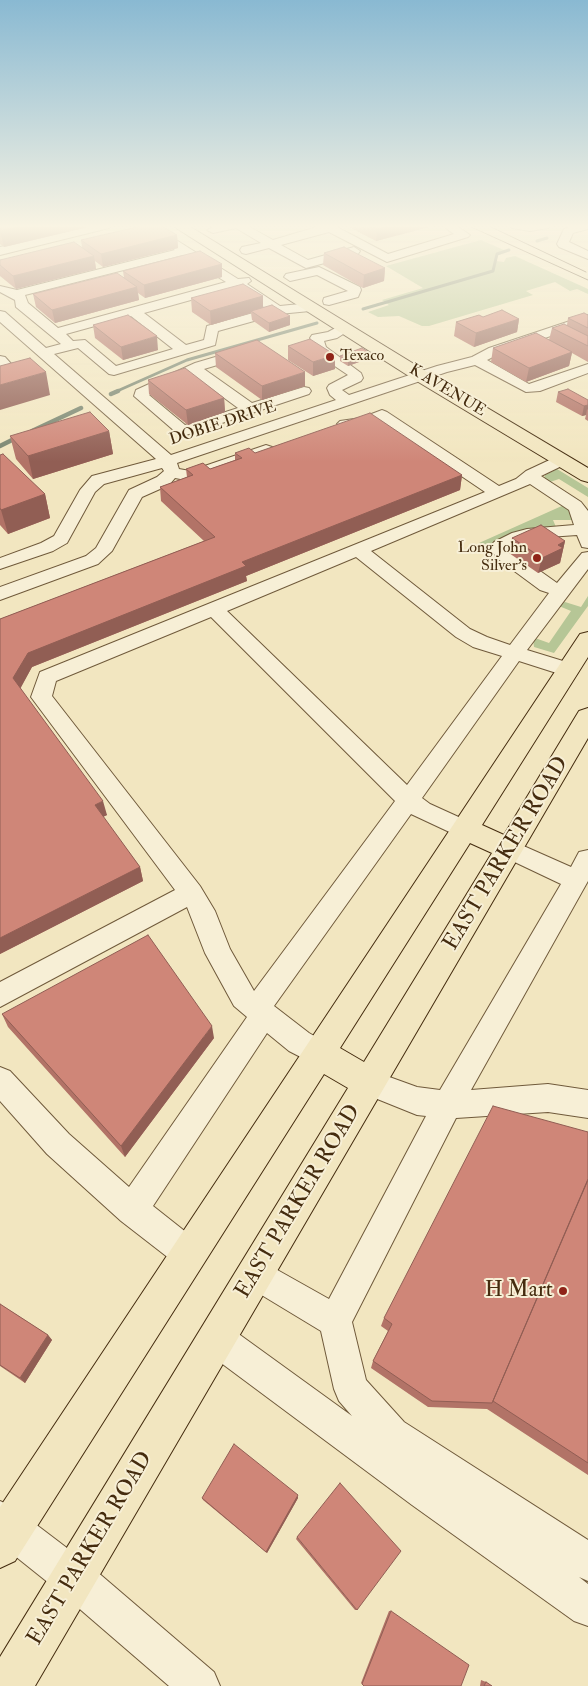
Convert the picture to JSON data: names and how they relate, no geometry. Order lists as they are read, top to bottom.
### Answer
{
  "streets": {
    "main road": ["K AVENUE", "EAST PARKER ROAD"],
    "street": ["DOBIE DRIVE"]
  },
  "crossings": [
    ["K AVENUE", "DOBIE DRIVE"]
  ],
  "places": ["Texaco", "Long John Silver's", "H Mart"]
}
